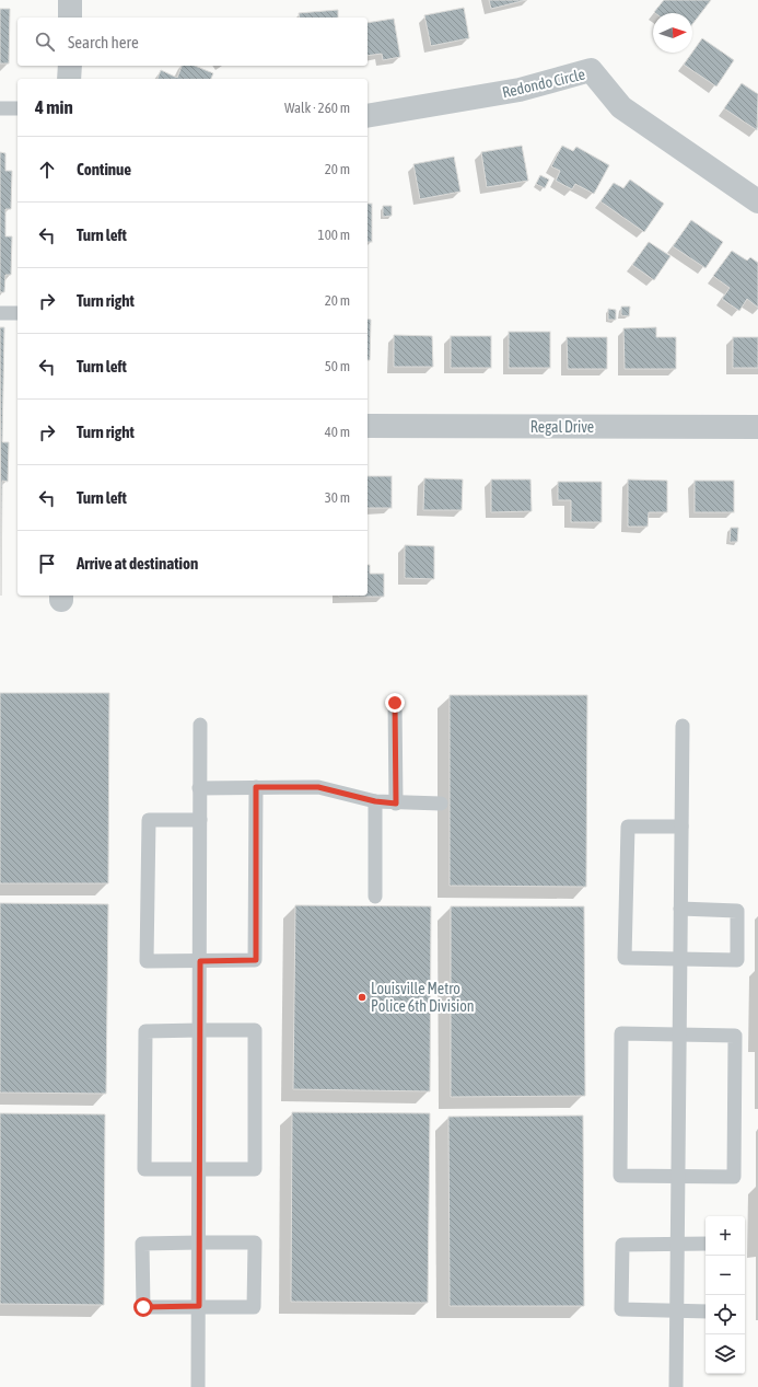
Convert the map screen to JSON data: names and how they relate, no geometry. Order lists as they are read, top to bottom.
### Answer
{
  "streets": {
    "street": ["Redondo Circle", "Regal Drive"]
  },
  "places": ["Louisville Metro Police 6th Division"],
  "north": "right",
  "page": {
    "search": "Search here",
    "heading": ["4 min", "Walk · 260 m"],
    "list": [
      ["Continue", "20 m"],
      ["Turn left", "100 m"],
      ["Turn right", "20 m"],
      ["Turn left", "50 m"],
      ["Turn right", "40 m"],
      ["Turn left", "30 m"],
      "Arrive at destination"
    ],
    "map_buttons": ["+", "−"]
  }
}
